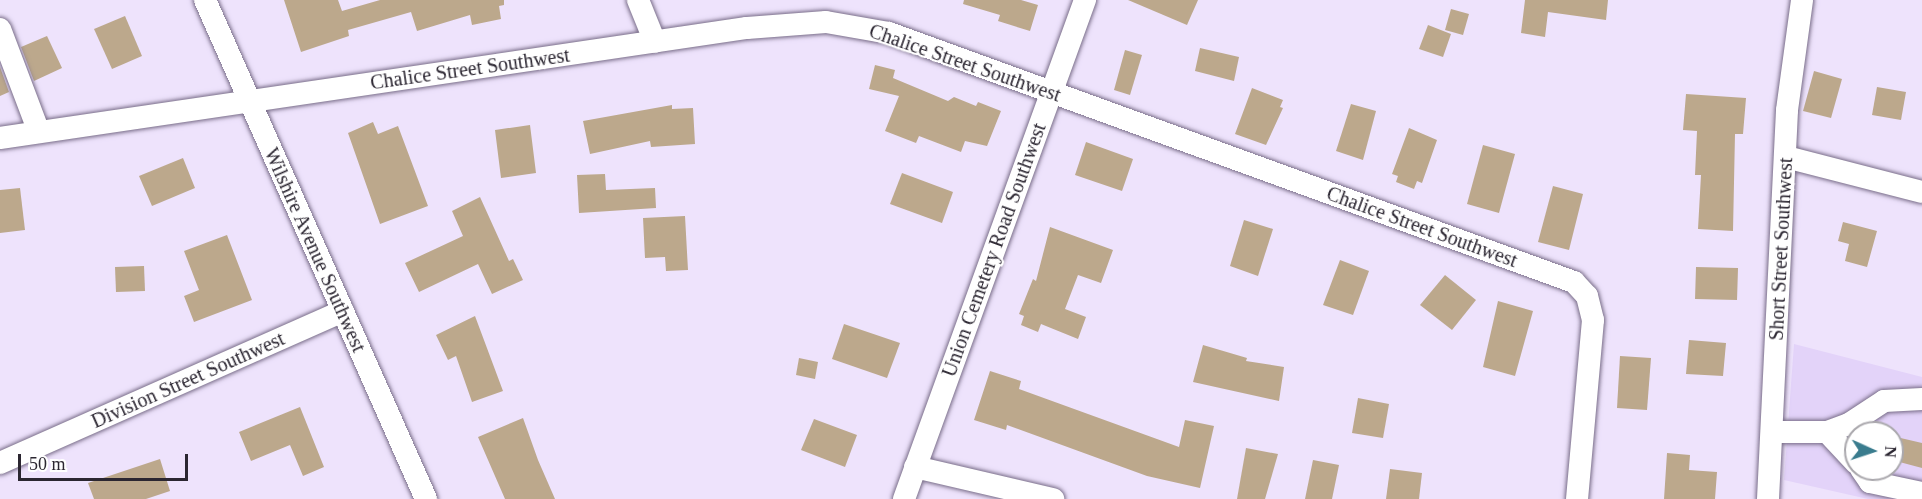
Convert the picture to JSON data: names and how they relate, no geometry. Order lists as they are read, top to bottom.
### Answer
{
  "streets": {
    "street": [
      "Chalice Street Southwest",
      "Short Street Southwest",
      "Wilshire Avenue Southwest",
      "Union Cemetery Road Southwest",
      "Division Street Southwest"
    ]
  },
  "crossings": [
    ["Chalice Street Southwest", "Wilshire Avenue Southwest"],
    ["Chalice Street Southwest", "Union Cemetery Road Southwest"],
    ["Wilshire Avenue Southwest", "Division Street Southwest"]
  ],
  "scale_bar": "50 m",
  "north": "right"
}
